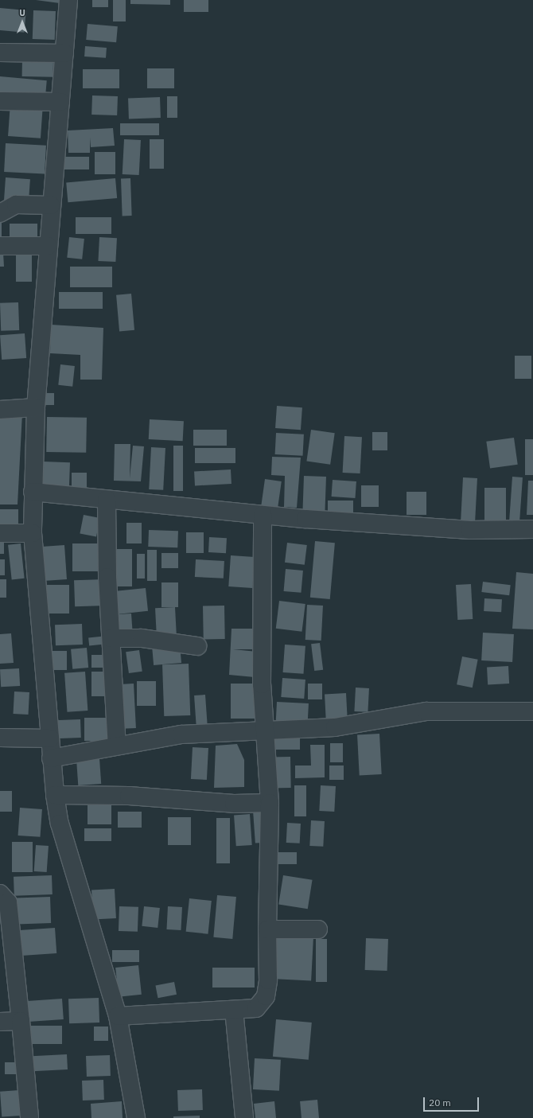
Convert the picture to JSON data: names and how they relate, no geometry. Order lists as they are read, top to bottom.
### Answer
{
  "scale_bar": "20 m",
  "north": "top"
}
